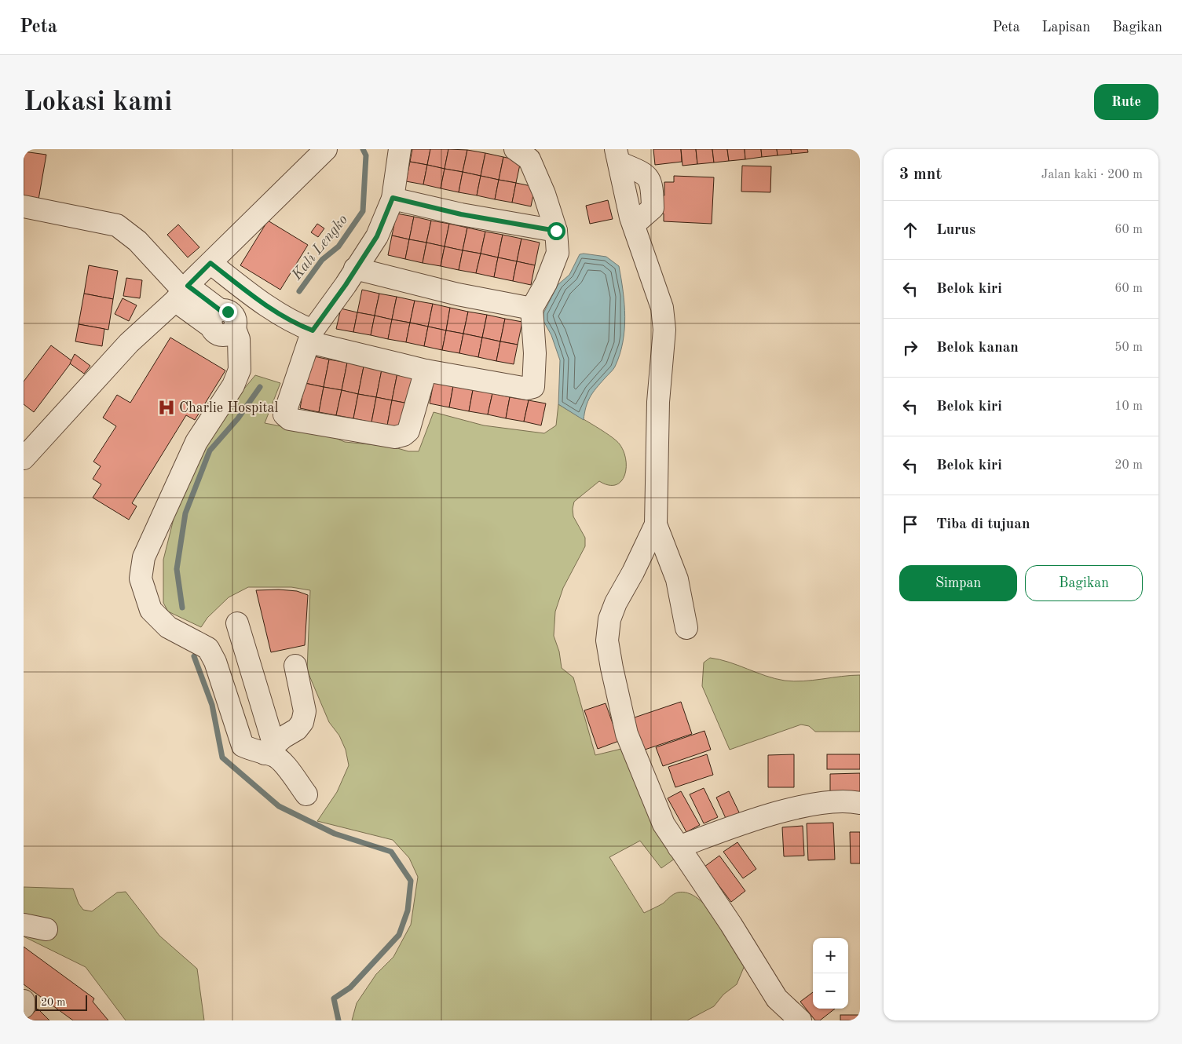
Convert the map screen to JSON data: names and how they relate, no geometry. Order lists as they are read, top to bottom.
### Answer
{
  "water": ["Kali Lengko"],
  "places": {
    "hospital": ["Charlie Hospital"]
  },
  "scale_bar": "20 m",
  "page": {
    "header": "Peta",
    "nav": ["Peta", "Lapisan", "Bagikan"],
    "buttons": [
      "Rute",
      ["Simpan", "Bagikan"]
    ],
    "title": "Lokasi kami",
    "heading": ["3 mnt", "Jalan kaki · 200 m"],
    "list": [
      ["Lurus", "60 m"],
      ["Belok kiri", "60 m"],
      ["Belok kanan", "50 m"],
      ["Belok kiri", "10 m"],
      ["Belok kiri", "20 m"],
      "Tiba di tujuan"
    ],
    "map_buttons": ["+", "−"],
    "scale": "20 m"
  }
}
